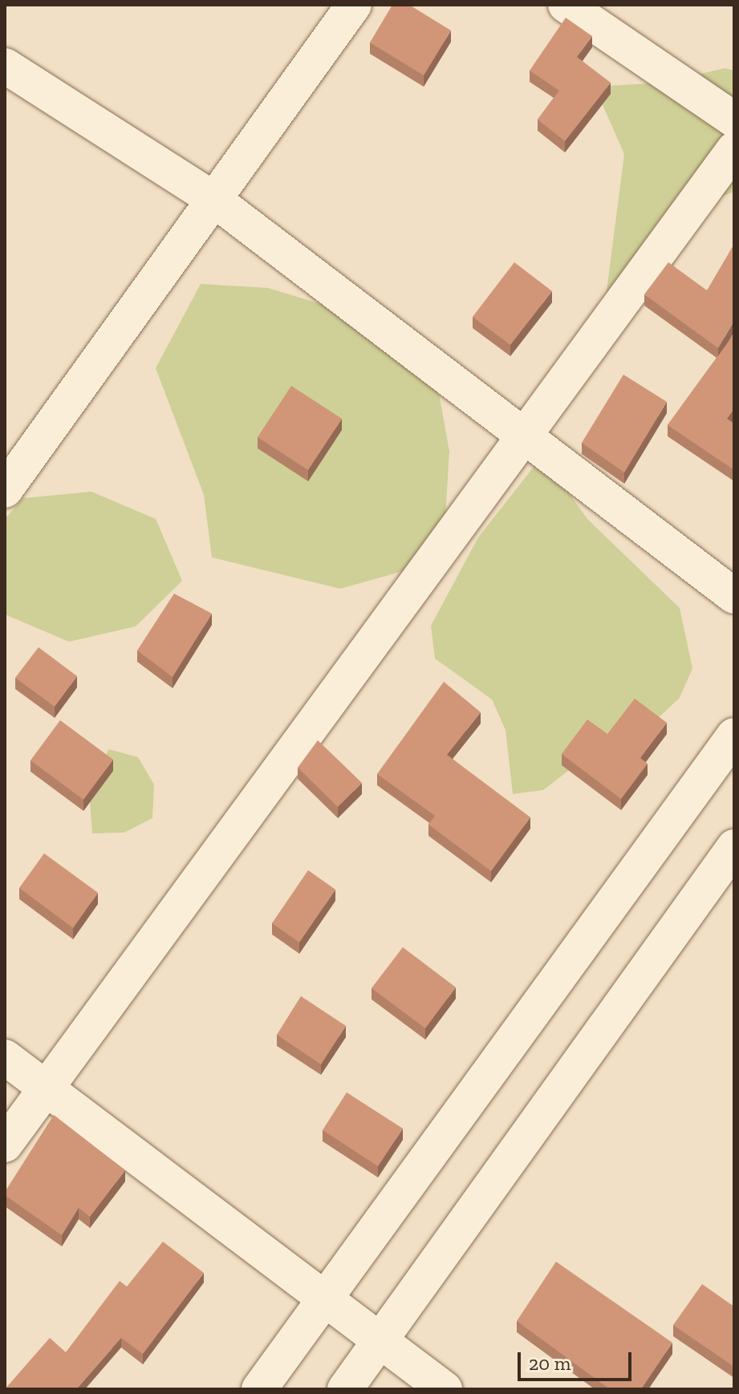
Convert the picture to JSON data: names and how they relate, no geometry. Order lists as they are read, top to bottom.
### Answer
{
  "scale_bar": "20 m"
}
